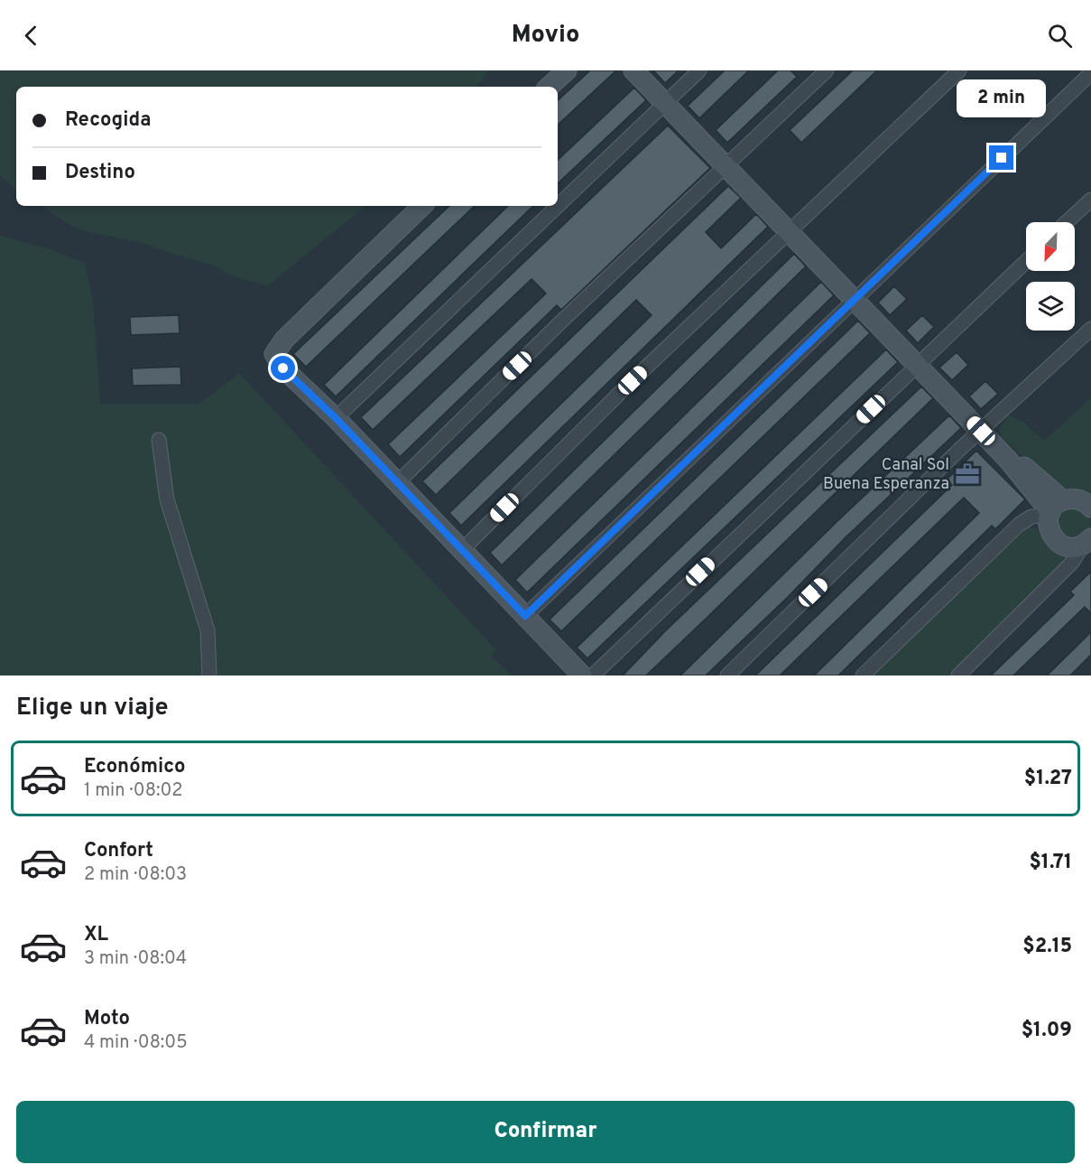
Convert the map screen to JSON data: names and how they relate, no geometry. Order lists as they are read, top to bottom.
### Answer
{
  "places": {
    "office": ["Canal Sol Buena Esperanza"]
  },
  "north": "bottom left",
  "page": {
    "header": "Movio",
    "bubble": "2 min",
    "banner": ["Recogida", "Destino"],
    "heading": "Elige un viaje",
    "list": [
      {
        "name": "Económico",
        "note": "1 min · 08:02",
        "value": "$1.27"
      },
      {
        "name": "Confort",
        "note": "2 min · 08:03",
        "value": "$1.71"
      },
      {
        "name": "XL",
        "note": "3 min · 08:04",
        "value": "$2.15"
      },
      {
        "name": "Moto",
        "note": "4 min · 08:05",
        "value": "$1.09"
      }
    ],
    "buttons": "Confirmar"
  }
}
